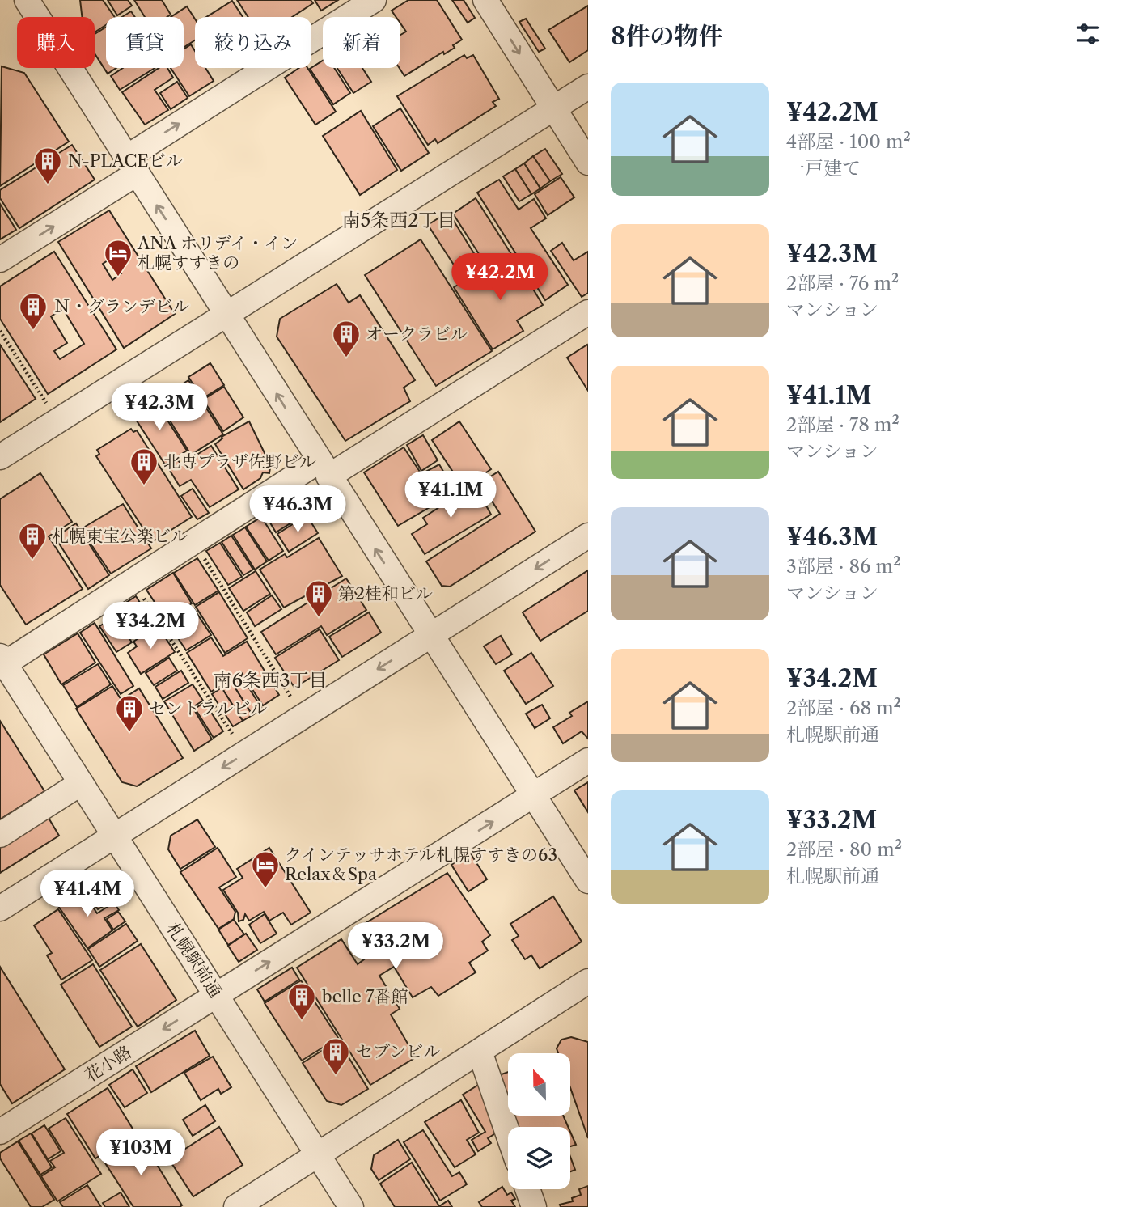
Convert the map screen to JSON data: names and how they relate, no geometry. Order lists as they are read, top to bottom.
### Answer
{
  "streets": {
    "street": ["札幌駅前通", "花小路"]
  },
  "crossings": [
    ["札幌駅前通", "花小路"]
  ],
  "districts": ["南5条西2丁目", "南6条西3丁目"],
  "places": {
    "building": [
      "N-PLACEビル",
      "Ｎ・グランデビル",
      "オークラビル",
      "北専プラザ佐野ビル",
      "札幌東宝公楽ビル",
      "第2桂和ビル",
      "セントラルビル",
      "belle 7番館",
      "セブンビル"
    ],
    "hotel": ["ANA ホリデイ・イン 札幌すすきの", "クインテッサホテル札幌すすきの63 Relax＆Spa"]
  },
  "north": "top",
  "page": {
    "heading": "8件の物件",
    "chip": [
      "購入",
      "賃貸",
      "絞り込み",
      "新着"
    ],
    "list": [
      {
        "name": "¥42.2M",
        "note": "4部屋 · 100 m² · 一戸建て"
      },
      {
        "name": "¥42.3M",
        "note": "2部屋 · 76 m² · マンション"
      },
      {
        "name": "¥41.1M",
        "note": "2部屋 · 78 m² · マンション"
      },
      {
        "name": "¥46.3M",
        "note": "3部屋 · 86 m² · マンション"
      },
      {
        "name": "¥34.2M",
        "note": "2部屋 · 68 m² · 札幌駅前通"
      },
      {
        "name": "¥33.2M",
        "note": "2部屋 · 80 m² · 札幌駅前通"
      }
    ],
    "price": [
      "¥42.2M",
      "¥42.3M",
      "¥41.1M",
      "¥46.3M",
      "¥34.2M",
      "¥41.4M",
      "¥33.2M",
      "¥103M"
    ]
  }
}
